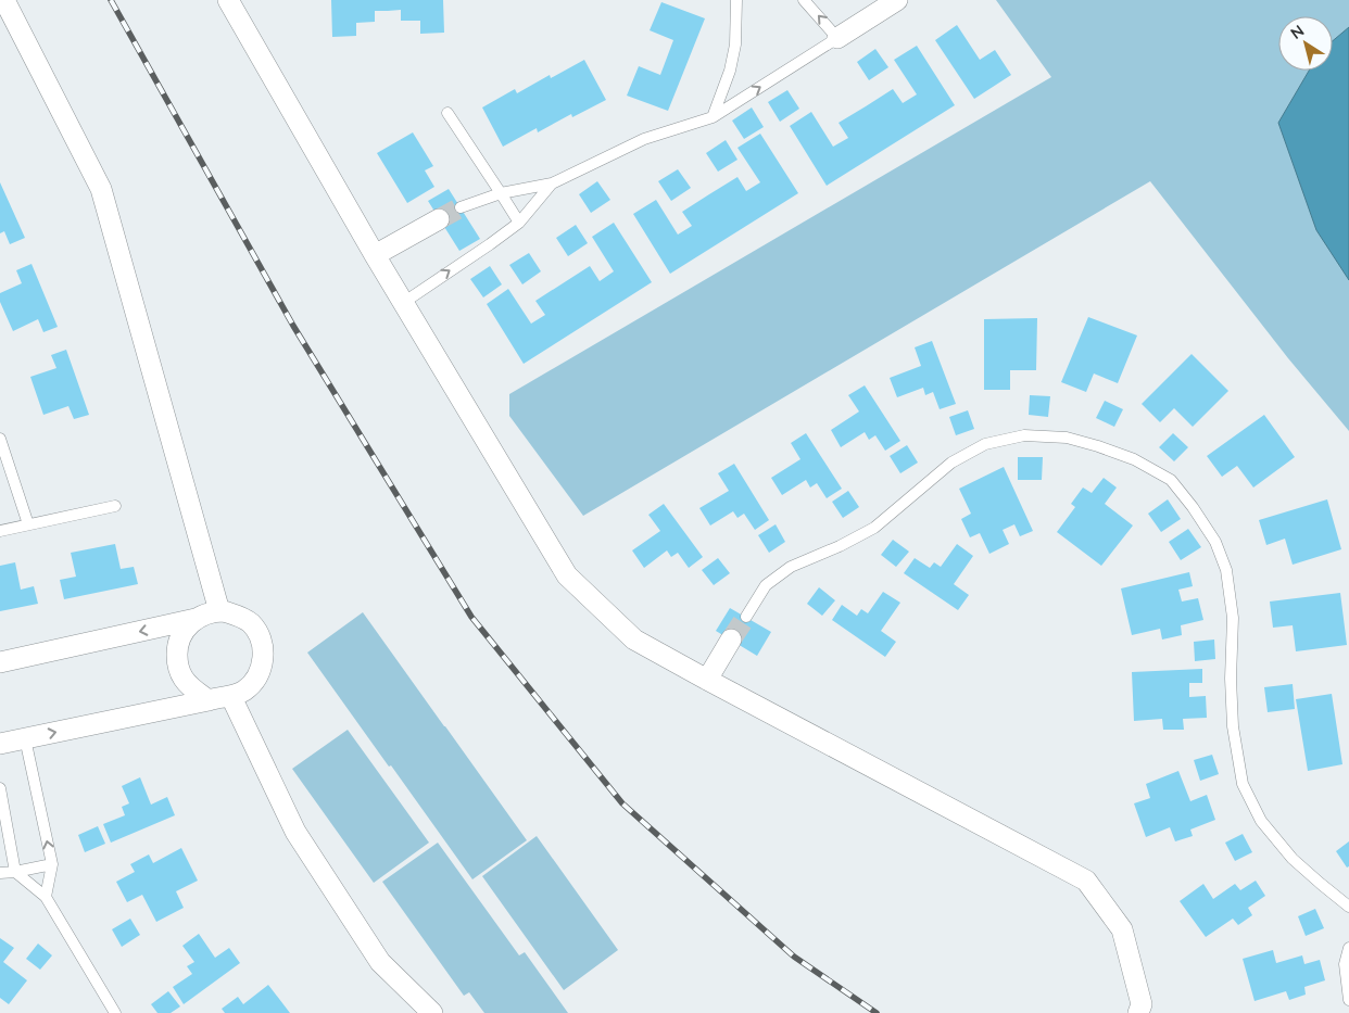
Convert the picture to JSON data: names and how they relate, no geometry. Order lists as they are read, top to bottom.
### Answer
{
  "north": "top left"
}
